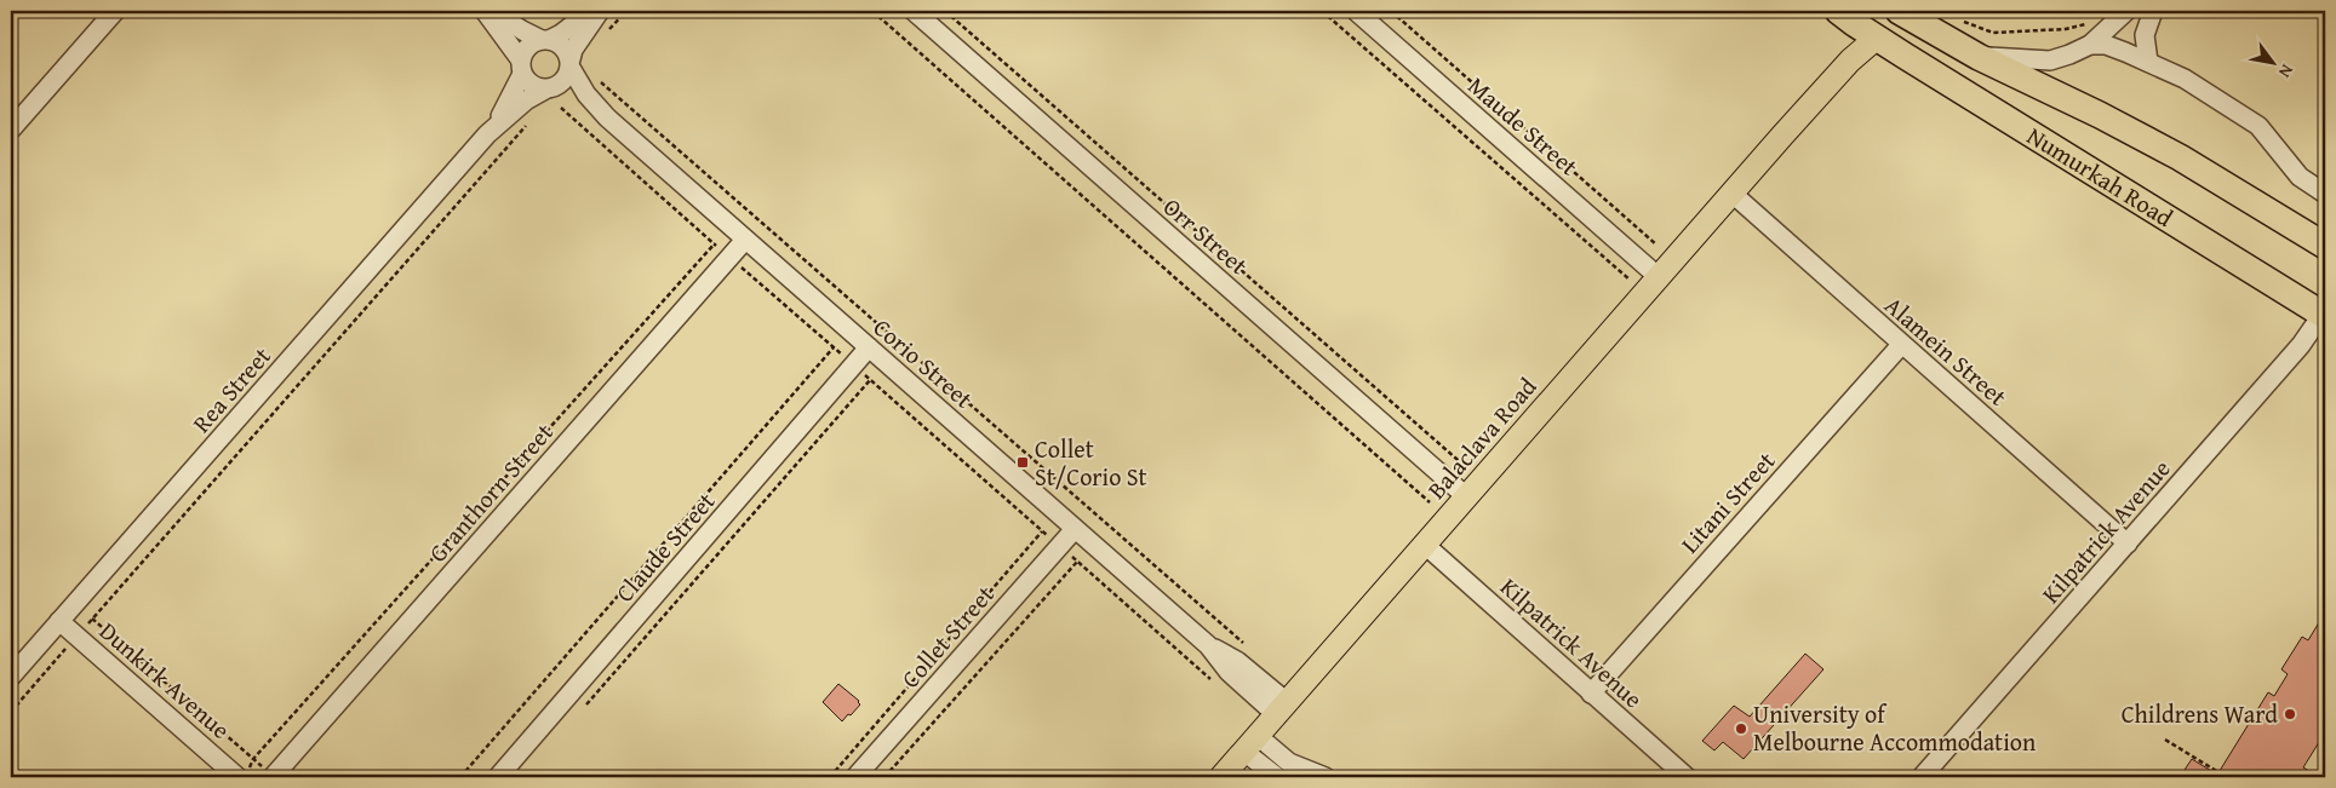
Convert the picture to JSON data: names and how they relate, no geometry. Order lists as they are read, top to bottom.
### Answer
{
  "streets": {
    "highway": ["Numurkah Road"],
    "main road": ["Balaclava Road"],
    "street": [
      "Maude Street",
      "Orr Street",
      "Alamein Street",
      "Corio Street",
      "Rea Street",
      "Granthorn Street",
      "Litani Street",
      "Kilpatrick Avenue",
      "Claude Street",
      "Collet Street",
      "Dunkirk Avenue"
    ]
  },
  "crossings": [
    ["Maude Street", "Balaclava Road"],
    ["Numurkah Road", "Balaclava Road"],
    ["Numurkah Road", "Kilpatrick Avenue"],
    ["Orr Street", "Balaclava Road"],
    ["Alamein Street", "Balaclava Road"],
    ["Alamein Street", "Litani Street"],
    ["Alamein Street", "Kilpatrick Avenue"],
    ["Corio Street", "Rea Street"],
    ["Corio Street", "Balaclava Road"],
    ["Corio Street", "Granthorn Street"],
    ["Corio Street", "Claude Street"],
    ["Corio Street", "Collet Street"],
    ["Rea Street", "Dunkirk Avenue"],
    ["Balaclava Road", "Kilpatrick Avenue"],
    ["Litani Street", "Kilpatrick Avenue"]
  ],
  "places": {
    "transit": ["Collet St/Corio St"],
    "other": ["Childrens Ward", "University of Melbourne Accommodation"]
  },
  "north": "bottom right"
}
